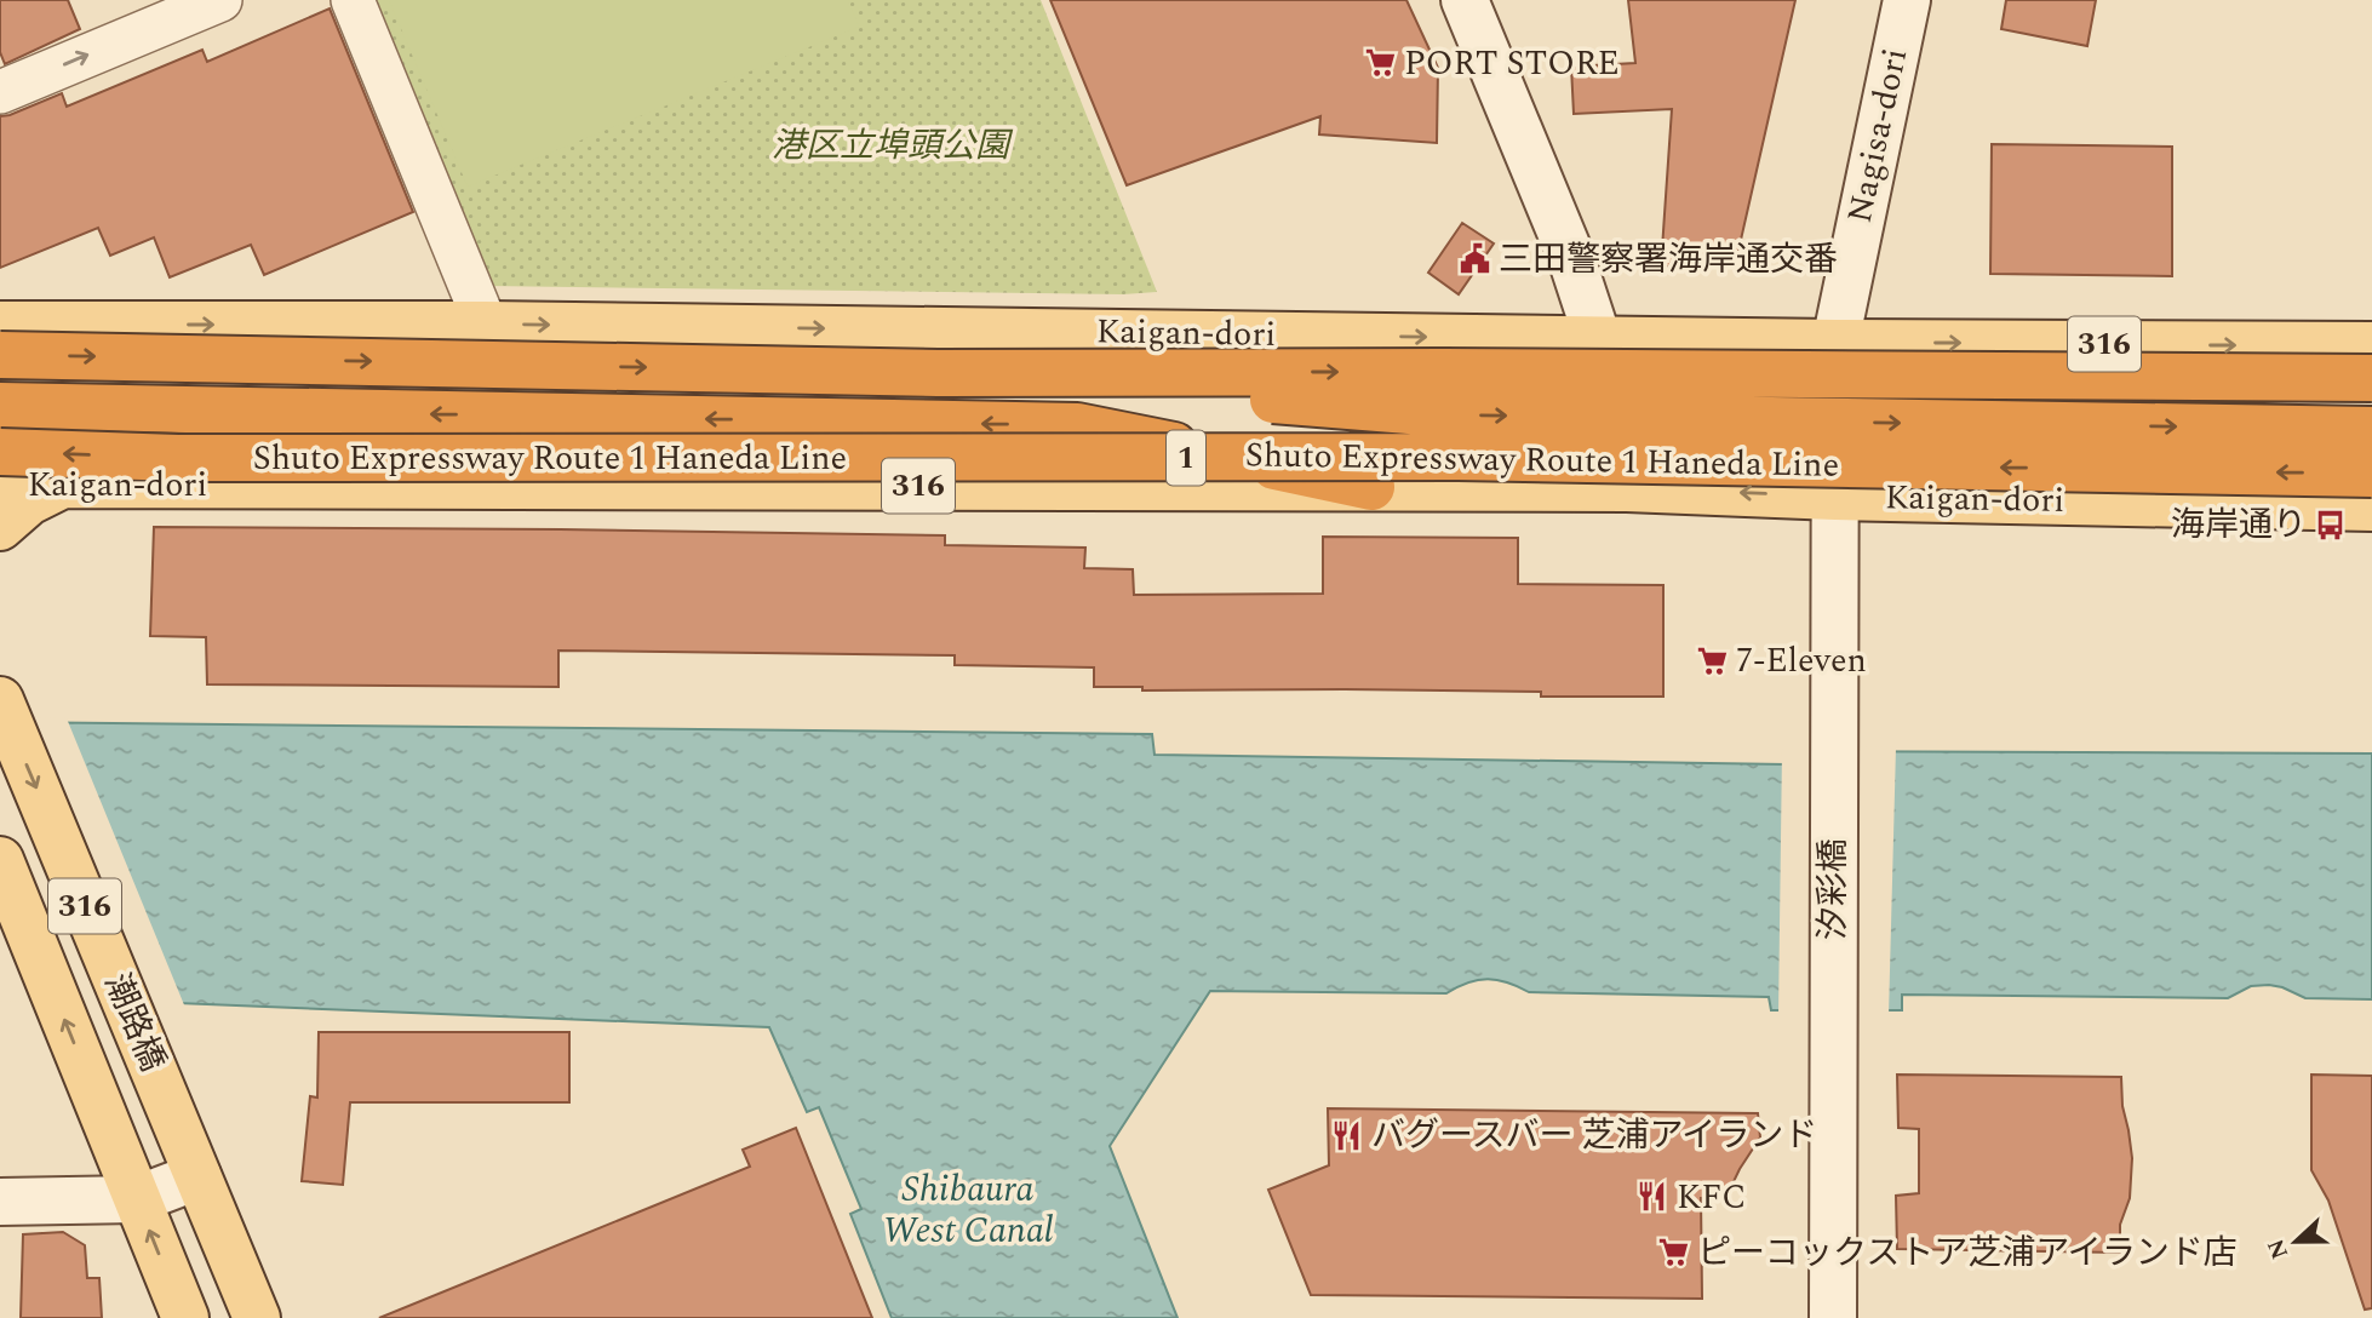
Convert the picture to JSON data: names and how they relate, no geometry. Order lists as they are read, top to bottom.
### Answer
{
  "streets": {
    "highway": ["Shuto Expressway Route 1 Haneda Line", "1"],
    "main road": ["Kaigan-dori", "316", "潮路橋"],
    "street": ["Nagisa-dori", "汐彩橋"]
  },
  "crossings": [
    ["Nagisa-dori", "Kaigan-dori"],
    ["Nagisa-dori", "汐彩橋"],
    ["316", "潮路橋"]
  ],
  "water": ["Shibaura West Canal"],
  "parks": ["港区立埠頭公園"],
  "places": {
    "supermarket": ["PORT STORE", "7-Eleven", "ピーコックストア芝浦アイランド店"],
    "public building": ["三田警察署海岸通交番"],
    "bus stop": ["海岸通り"],
    "restaurant": ["バグースバー 芝浦アイランド", "KFC"]
  },
  "north": "left"
}
